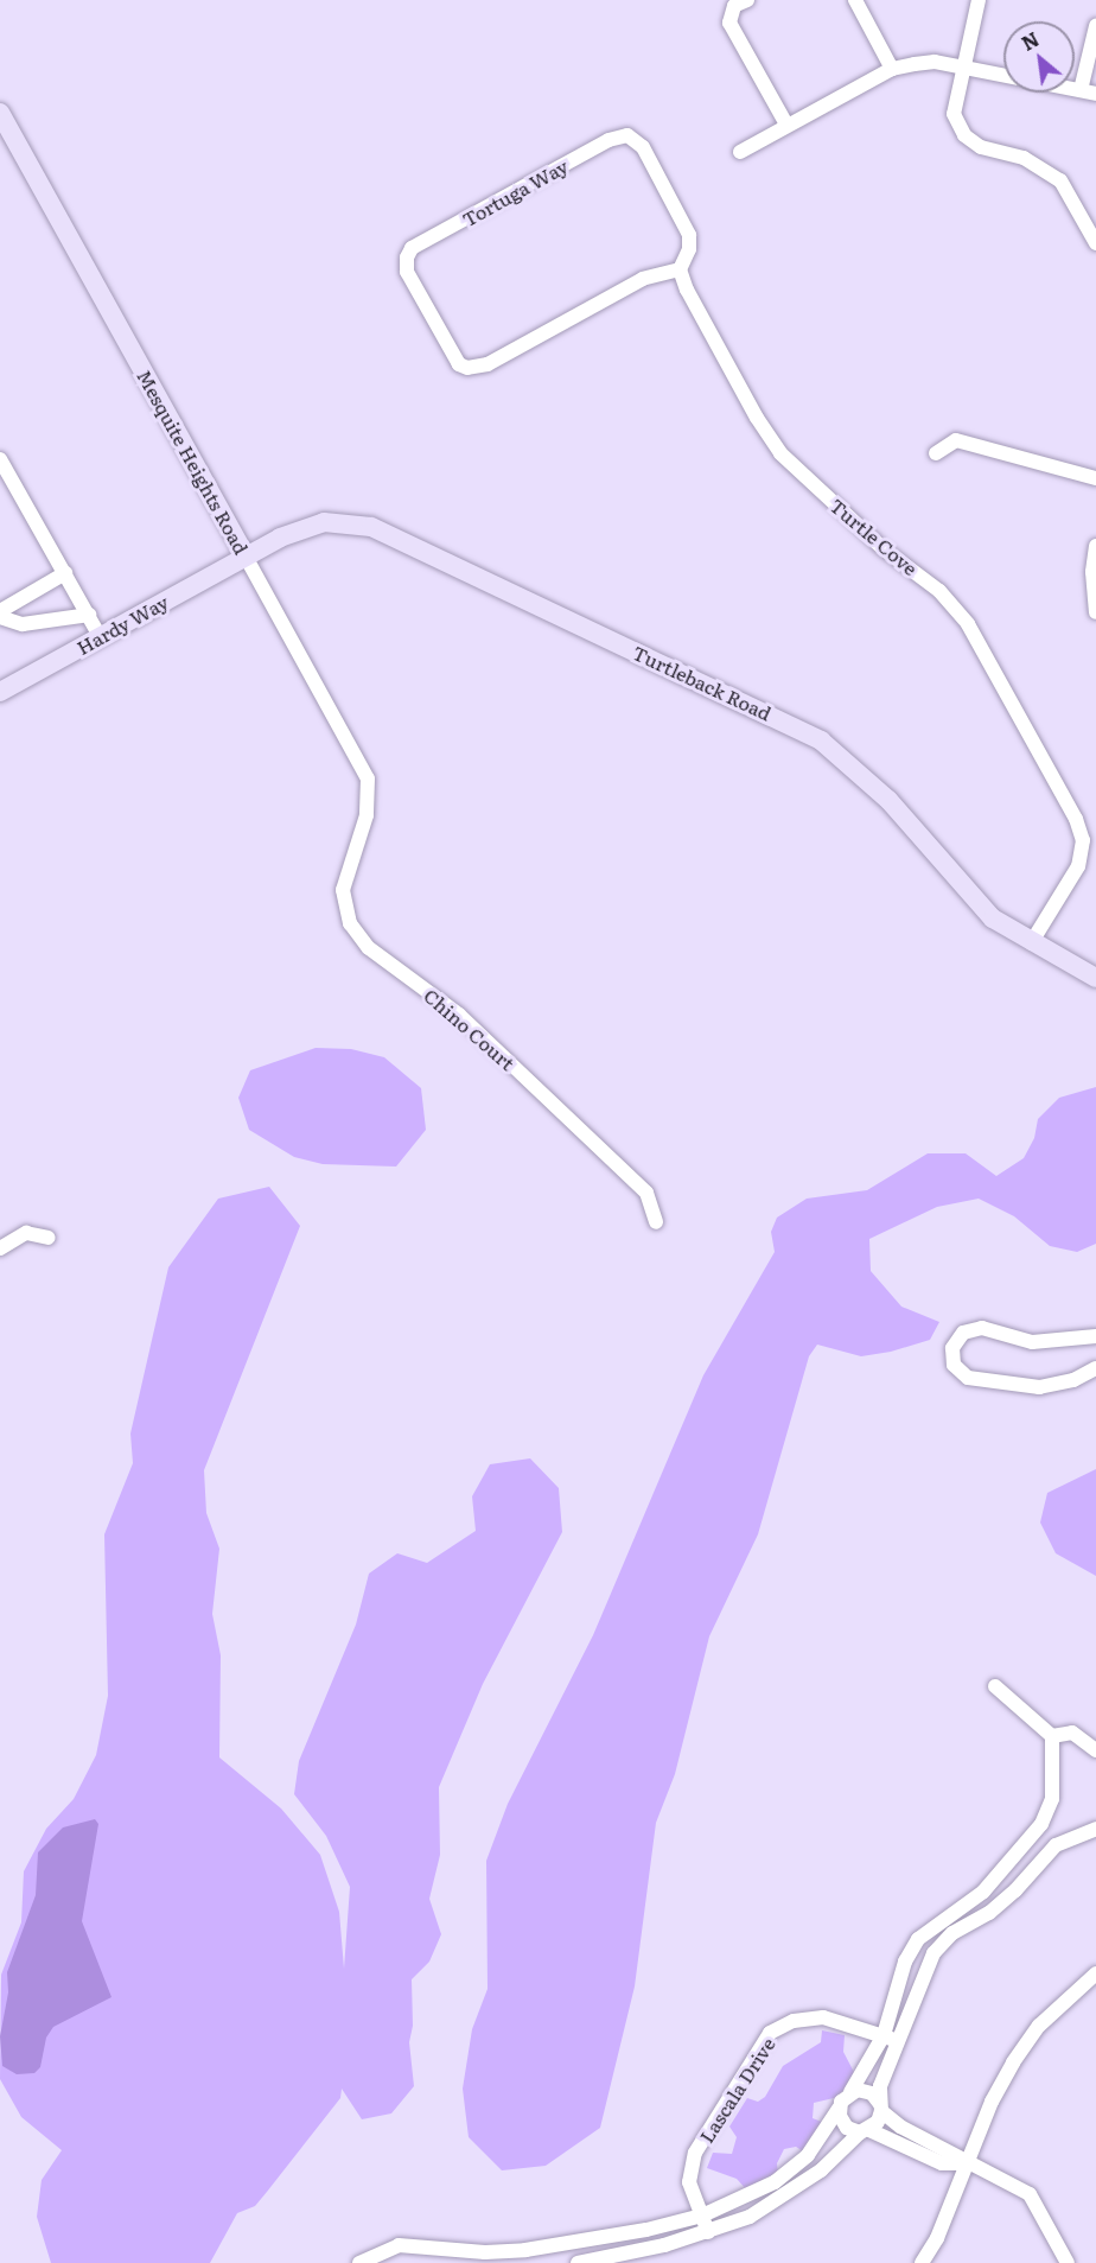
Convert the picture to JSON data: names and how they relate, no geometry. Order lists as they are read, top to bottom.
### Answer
{
  "streets": {
    "main road": ["Mesquite Heights Road", "Hardy Way", "Turtleback Road"],
    "street": [
      "Tortuga Way",
      "Turtle Cove",
      "Chino Court",
      "Lascala Drive"
    ]
  },
  "crossings": [
    ["Tortuga Way", "Turtle Cove"],
    ["Mesquite Heights Road", "Hardy Way"],
    ["Mesquite Heights Road", "Turtleback Road"],
    ["Mesquite Heights Road", "Chino Court"],
    ["Turtle Cove", "Turtleback Road"],
    ["Hardy Way", "Turtleback Road"]
  ],
  "north": "top left"
}
